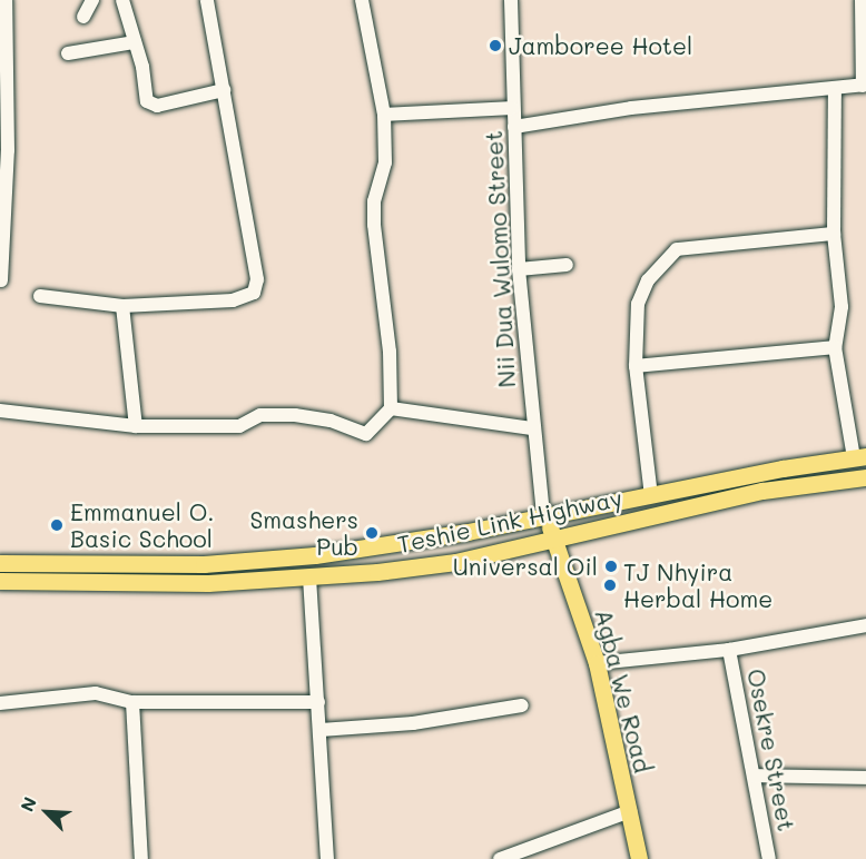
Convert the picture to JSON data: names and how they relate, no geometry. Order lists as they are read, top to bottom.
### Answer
{
  "streets": {
    "main road": ["Teshie Link Highway", "Agba We Road"],
    "street": ["Nii Dua Wulomo Street", "Osekre Street"]
  },
  "crossings": [
    ["Nii Dua Wulomo Street", "Teshie Link Highway"],
    ["Nii Dua Wulomo Street", "Agba We Road"],
    ["Teshie Link Highway", "Agba We Road"]
  ],
  "places": [
    "Jamboree Hotel",
    "Emmanuel O. Basic School",
    "Smashers Pub",
    "Universal Oil",
    "TJ Nhyira Herbal Home"
  ],
  "north": "top left"
}
